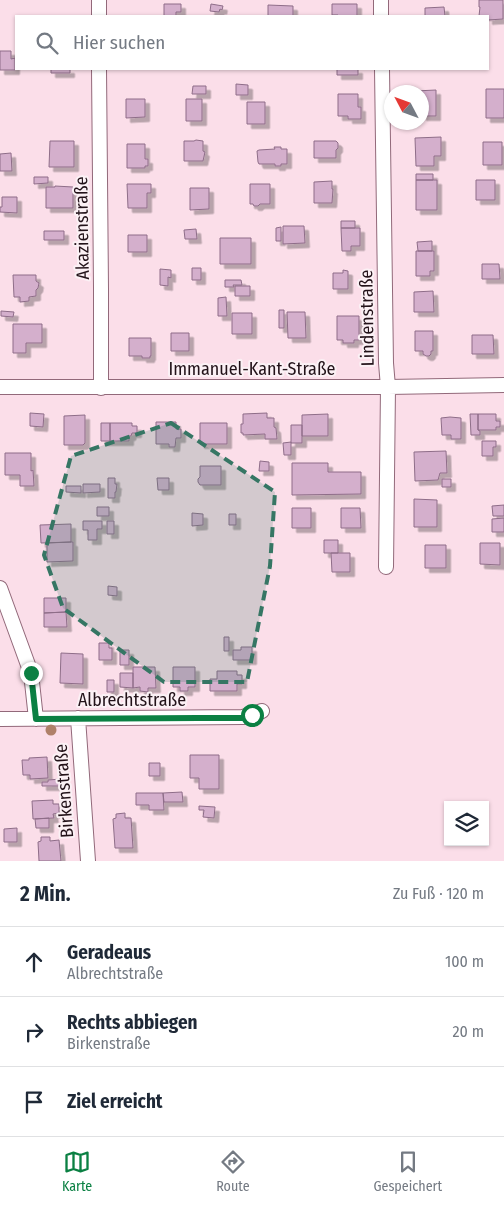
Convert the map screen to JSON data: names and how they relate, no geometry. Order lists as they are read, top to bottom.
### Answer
{
  "streets": {
    "street": [
      "Akazienstraße",
      "Lindenstraße",
      "Immanuel-Kant-Straße",
      "Albrechtstraße",
      "Birkenstraße"
    ]
  },
  "crossings": [
    ["Akazienstraße", "Immanuel-Kant-Straße"],
    ["Lindenstraße", "Immanuel-Kant-Straße"],
    ["Albrechtstraße", "Birkenstraße"]
  ],
  "north": "top left",
  "page": {
    "search": "Hier suchen",
    "heading": ["2 Min.", "Zu Fuß · 120 m"],
    "list": [
      ["Geradeaus", "Albrechtstraße", "100 m"],
      ["Rechts abbiegen", "Birkenstraße", "20 m"],
      "Ziel erreicht"
    ],
    "nav": ["Karte", "Route", "Gespeichert"]
  }
}
